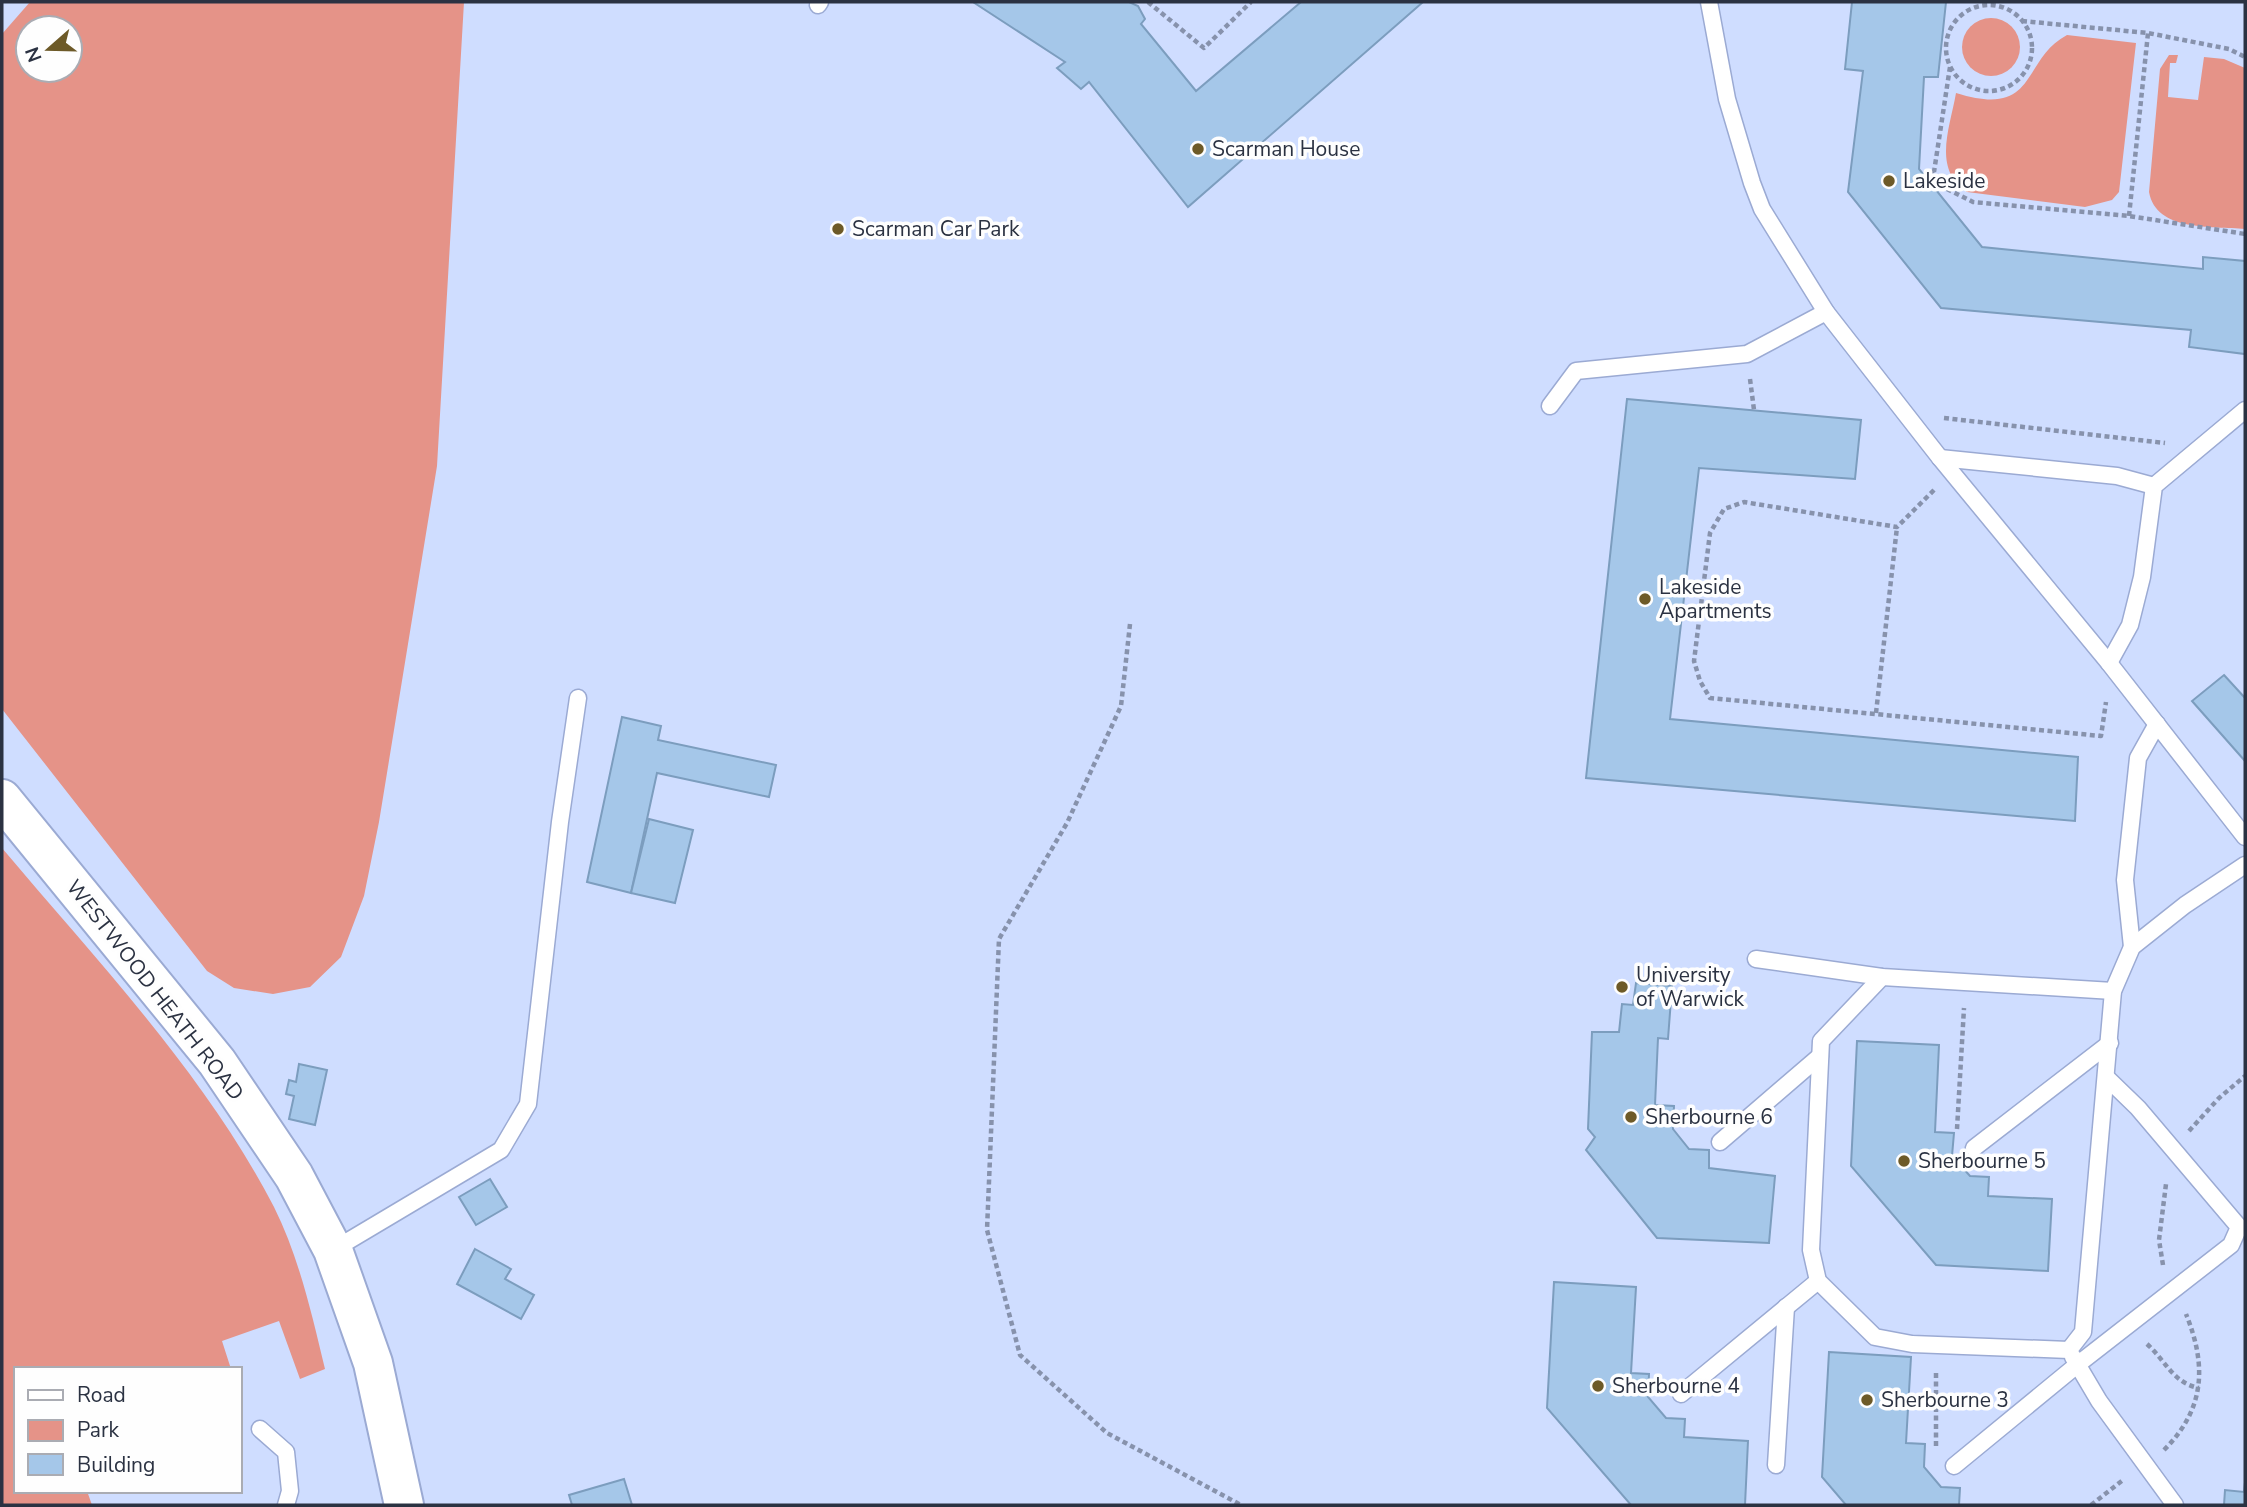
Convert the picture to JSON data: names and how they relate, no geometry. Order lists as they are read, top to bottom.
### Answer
{
  "streets": {
    "street": ["WESTWOOD HEATH ROAD"]
  },
  "places": [
    "Scarman House",
    "Lakeside",
    "Scarman Car Park",
    "Lakeside Apartments",
    "University of Warwick",
    "Sherbourne 6",
    "Sherbourne 5",
    "Sherbourne 4",
    "Sherbourne 3"
  ],
  "legend": ["Road", "Park", "Building"],
  "north": "left"
}
